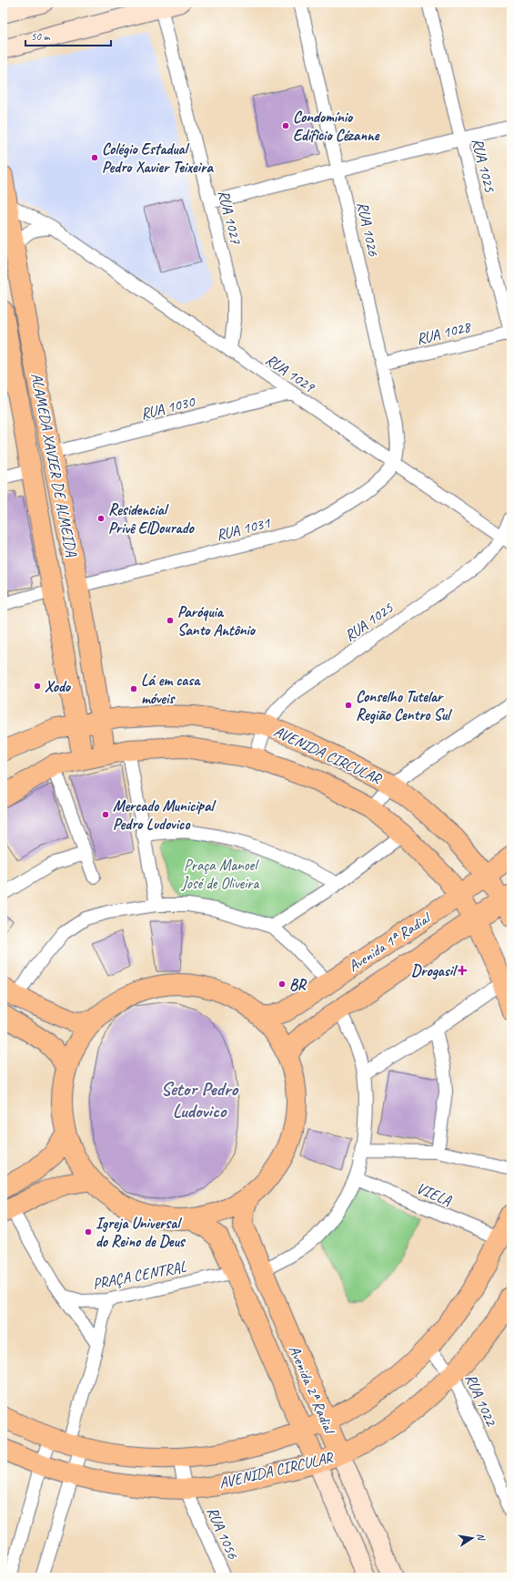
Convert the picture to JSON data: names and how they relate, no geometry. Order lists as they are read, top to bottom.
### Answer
{
  "streets": {
    "main road": [
      "ALAMEDA XAVIER DE ALMEIDA",
      "AVENIDA CIRCULAR",
      "Avenida 1ª Radial",
      "Avenida 2ª Radial"
    ],
    "street": [
      "RUA 1025",
      "RUA 1027",
      "RUA 1026",
      "RUA 1028",
      "RUA 1029",
      "RUA 1030",
      "RUA 1031",
      "VIELA",
      "PRAÇA CENTRAL",
      "RUA 1022",
      "RUA 1056"
    ]
  },
  "crossings": [
    ["RUA 1025", "RUA 1028"],
    ["RUA 1025", "RUA 1029"],
    ["RUA 1025", "AVENIDA CIRCULAR"],
    ["RUA 1027", "RUA 1029"],
    ["RUA 1026", "RUA 1028"],
    ["RUA 1026", "RUA 1029"],
    ["RUA 1026", "RUA 1031"],
    ["RUA 1029", "RUA 1030"],
    ["RUA 1029", "ALAMEDA XAVIER DE ALMEIDA"],
    ["RUA 1029", "RUA 1031"],
    ["RUA 1030", "ALAMEDA XAVIER DE ALMEIDA"],
    ["ALAMEDA XAVIER DE ALMEIDA", "RUA 1031"],
    ["ALAMEDA XAVIER DE ALMEIDA", "AVENIDA CIRCULAR"],
    ["AVENIDA CIRCULAR", "Avenida 1ª Radial"],
    ["AVENIDA CIRCULAR", "VIELA"],
    ["AVENIDA CIRCULAR", "Avenida 2ª Radial"],
    ["AVENIDA CIRCULAR", "RUA 1022"],
    ["AVENIDA CIRCULAR", "RUA 1056"],
    ["PRAÇA CENTRAL", "Avenida 2ª Radial"]
  ],
  "districts": ["Setor Pedro Ludovico"],
  "parks": ["Praça Manoel José de Oliveira"],
  "places": {
    "other": [
      "Condomínio Edíficio Cézanne",
      "Colégio Estadual Pedro Xavier Teixeira",
      "Residencial Privê ElDourado",
      "Paróquia Santo Antônio",
      "Xodo",
      "Lá em casa móveis",
      "Conselho Tutelar Região Centro Sul",
      "Mercado Municipal Pedro Ludovico",
      "BR",
      "Igreja Universal do Reino de Deus"
    ],
    "health": ["Drogasil"]
  },
  "scale_bar": "50 m",
  "north": "right"
}
